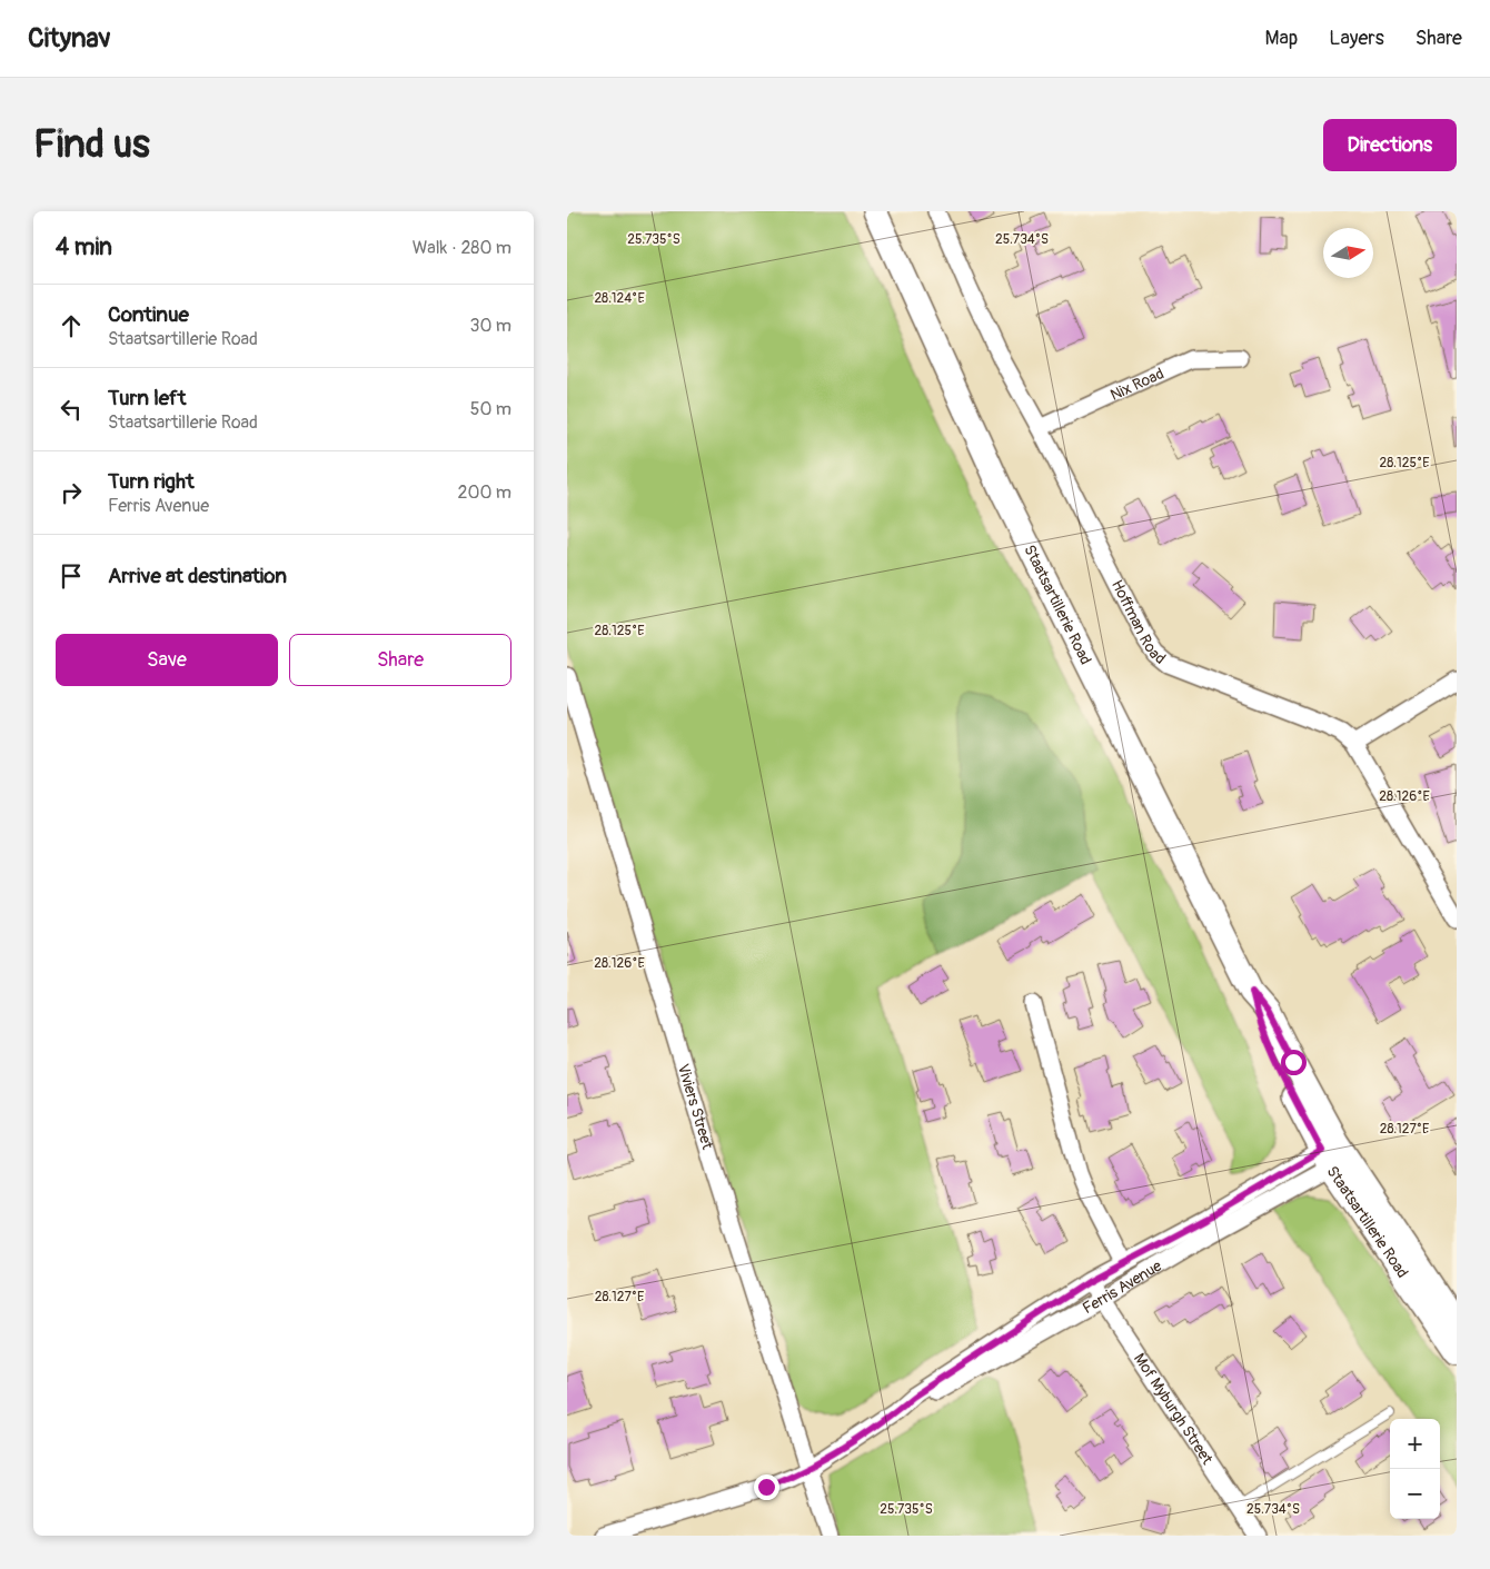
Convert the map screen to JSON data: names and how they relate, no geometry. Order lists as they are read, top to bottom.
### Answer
{
  "streets": {
    "street": [
      "Nix Road",
      "Staatsartillerie Road",
      "Hoffman Road",
      "Viviers Street",
      "Ferris Avenue",
      "Mof Myburgh Street"
    ]
  },
  "crossings": [
    ["Nix Road", "Hoffman Road"],
    ["Staatsartillerie Road", "Ferris Avenue"],
    ["Viviers Street", "Ferris Avenue"],
    ["Ferris Avenue", "Mof Myburgh Street"]
  ],
  "north": "right",
  "page": {
    "header": "Citynav",
    "nav": ["Map", "Layers", "Share"],
    "buttons": [
      "Directions",
      ["Save", "Share"]
    ],
    "title": "Find us",
    "heading": ["4 min", "Walk · 280 m"],
    "list": [
      ["Continue", "Staatsartillerie Road", "30 m"],
      ["Turn left", "Staatsartillerie Road", "50 m"],
      ["Turn right", "Ferris Avenue", "200 m"],
      "Arrive at destination"
    ],
    "map_buttons": ["+", "−"]
  },
  "coordinates": [
    "25.735°S",
    "25.734°S",
    "28.124°E",
    "28.125°E",
    "28.126°E",
    "28.127°E"
  ]
}
